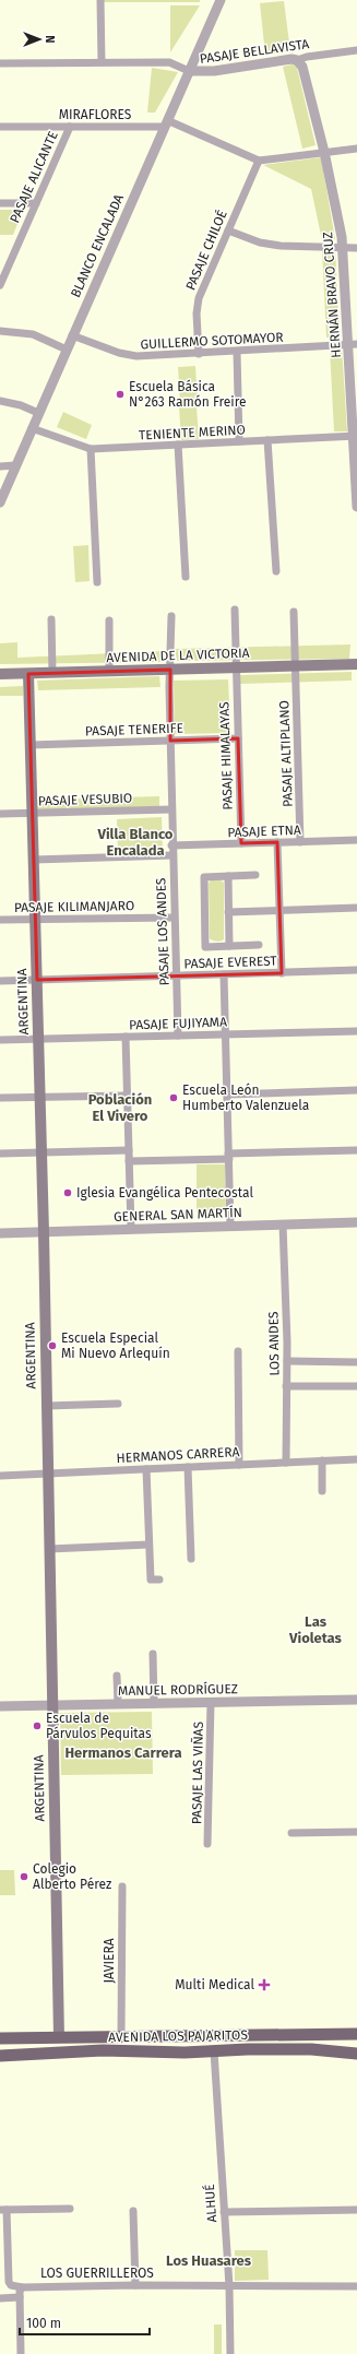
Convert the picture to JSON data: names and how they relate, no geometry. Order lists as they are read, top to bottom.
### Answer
{
  "streets": {
    "main road": ["AVENIDA DE LA VICTORIA", "ARGENTINA", "AVENIDA LOS PAJARITOS"],
    "street": [
      "PASAJE BELLAVISTA",
      "MIRAFLORES",
      "PASAJE ALICANTE",
      "BLANCO ENCALADA",
      "PASAJE CHILOÉ",
      "HERNÁN BRAVO CRUZ",
      "GUILLERMO SOTOMAYOR",
      "TENIENTE MERINO",
      "PASAJE TENERIFE",
      "PASAJE ALTIPLANO",
      "PASAJE HIMALAYAS",
      "PASAJE VESUBIO",
      "PASAJE ETNA",
      "PASAJE KILIMANJARO",
      "PASAJE LOS ANDES",
      "PASAJE EVEREST",
      "PASAJE FUJIYAMA",
      "GENERAL SAN MARTÍN",
      "LOS ANDES",
      "HERMANOS CARRERA",
      "MANUEL RODRÍGUEZ",
      "PASAJE LAS VIÑAS",
      "JAVIERA",
      "ALHUÉ",
      "LOS GUERRILLEROS"
    ]
  },
  "crossings": [
    ["PASAJE BELLAVISTA", "BLANCO ENCALADA"],
    ["PASAJE BELLAVISTA", "HERNÁN BRAVO CRUZ"],
    ["MIRAFLORES", "PASAJE ALICANTE"],
    ["MIRAFLORES", "BLANCO ENCALADA"],
    ["BLANCO ENCALADA", "GUILLERMO SOTOMAYOR"],
    ["BLANCO ENCALADA", "TENIENTE MERINO"],
    ["PASAJE CHILOÉ", "GUILLERMO SOTOMAYOR"],
    ["HERNÁN BRAVO CRUZ", "GUILLERMO SOTOMAYOR"],
    ["HERNÁN BRAVO CRUZ", "TENIENTE MERINO"],
    ["AVENIDA DE LA VICTORIA", "PASAJE ALTIPLANO"],
    ["AVENIDA DE LA VICTORIA", "PASAJE HIMALAYAS"],
    ["AVENIDA DE LA VICTORIA", "PASAJE LOS ANDES"],
    ["AVENIDA DE LA VICTORIA", "ARGENTINA"],
    ["PASAJE TENERIFE", "PASAJE HIMALAYAS"],
    ["PASAJE TENERIFE", "PASAJE LOS ANDES"],
    ["PASAJE TENERIFE", "ARGENTINA"],
    ["PASAJE ALTIPLANO", "PASAJE ETNA"],
    ["PASAJE HIMALAYAS", "PASAJE ETNA"],
    ["PASAJE VESUBIO", "PASAJE LOS ANDES"],
    ["PASAJE VESUBIO", "ARGENTINA"],
    ["PASAJE ETNA", "PASAJE LOS ANDES"],
    ["PASAJE KILIMANJARO", "PASAJE LOS ANDES"],
    ["PASAJE KILIMANJARO", "ARGENTINA"],
    ["PASAJE LOS ANDES", "PASAJE EVEREST"],
    ["PASAJE LOS ANDES", "PASAJE FUJIYAMA"],
    ["PASAJE EVEREST", "ARGENTINA"],
    ["ARGENTINA", "PASAJE FUJIYAMA"],
    ["ARGENTINA", "GENERAL SAN MARTÍN"],
    ["ARGENTINA", "HERMANOS CARRERA"],
    ["ARGENTINA", "MANUEL RODRÍGUEZ"],
    ["ARGENTINA", "AVENIDA LOS PAJARITOS"],
    ["GENERAL SAN MARTÍN", "LOS ANDES"],
    ["LOS ANDES", "HERMANOS CARRERA"],
    ["MANUEL RODRÍGUEZ", "PASAJE LAS VIÑAS"],
    ["JAVIERA", "AVENIDA LOS PAJARITOS"],
    ["AVENIDA LOS PAJARITOS", "ALHUÉ"],
    ["ALHUÉ", "LOS GUERRILLEROS"]
  ],
  "districts": [
    "Villa Blanco Encalada",
    "Población El Vivero",
    "Las Violetas",
    "Hermanos Carrera",
    "Los Huasares"
  ],
  "places": {
    "other": [
      "Escuela Básica N°263 Ramón Freire",
      "Escuela León Humberto Valenzuela",
      "Iglesia Evangélica Pentecostal",
      "Escuela Especial Mi Nuevo Arlequín",
      "Escuela de Párvulos Pequitas",
      "Colegio Alberto Pérez"
    ],
    "health": ["Multi Medical"]
  },
  "scale_bar": "100 m",
  "north": "right"
}
